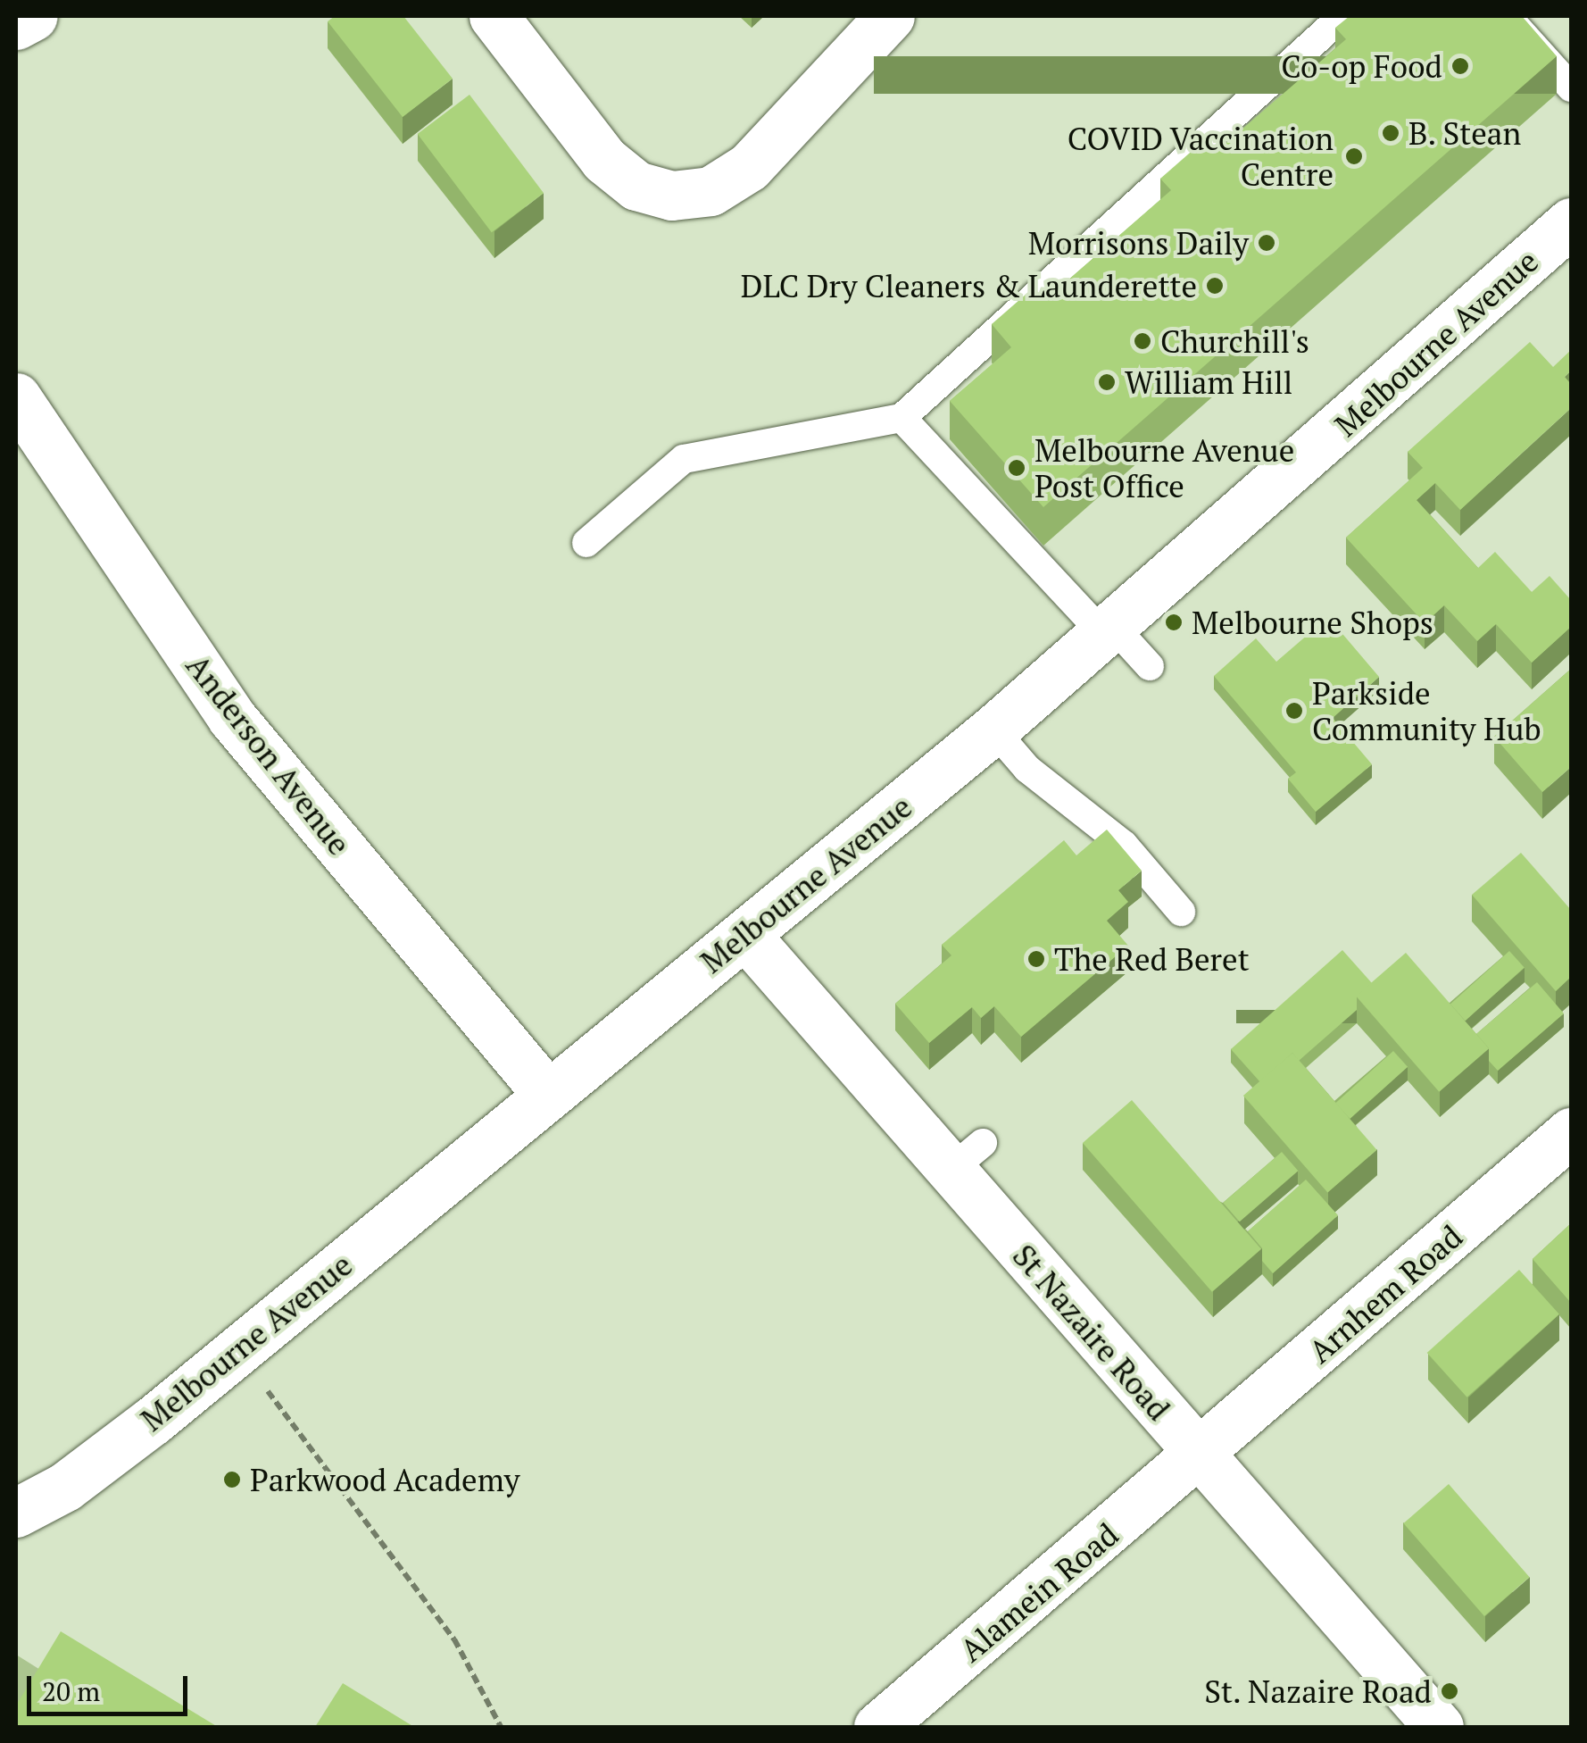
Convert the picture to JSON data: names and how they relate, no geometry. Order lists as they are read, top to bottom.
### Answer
{
  "streets": {
    "street": [
      "Melbourne Avenue",
      "Anderson Avenue",
      "Arnhem Road",
      "St Nazaire Road",
      "Alamein Road"
    ]
  },
  "crossings": [
    ["Melbourne Avenue", "Anderson Avenue"],
    ["Melbourne Avenue", "St Nazaire Road"],
    ["Arnhem Road", "St Nazaire Road"],
    ["Arnhem Road", "Alamein Road"],
    ["St Nazaire Road", "Alamein Road"]
  ],
  "places": [
    "Co-op Food",
    "B. Stean",
    "COVID Vaccination Centre",
    "Morrisons Daily",
    "DLC Dry Cleaners & Launderette",
    "Churchill's",
    "William Hill",
    "Melbourne Avenue Post Office",
    "Melbourne Shops",
    "Parkside Community Hub",
    "The Red Beret",
    "Parkwood Academy",
    "St. Nazaire Road"
  ],
  "scale_bar": "20 m"
}
